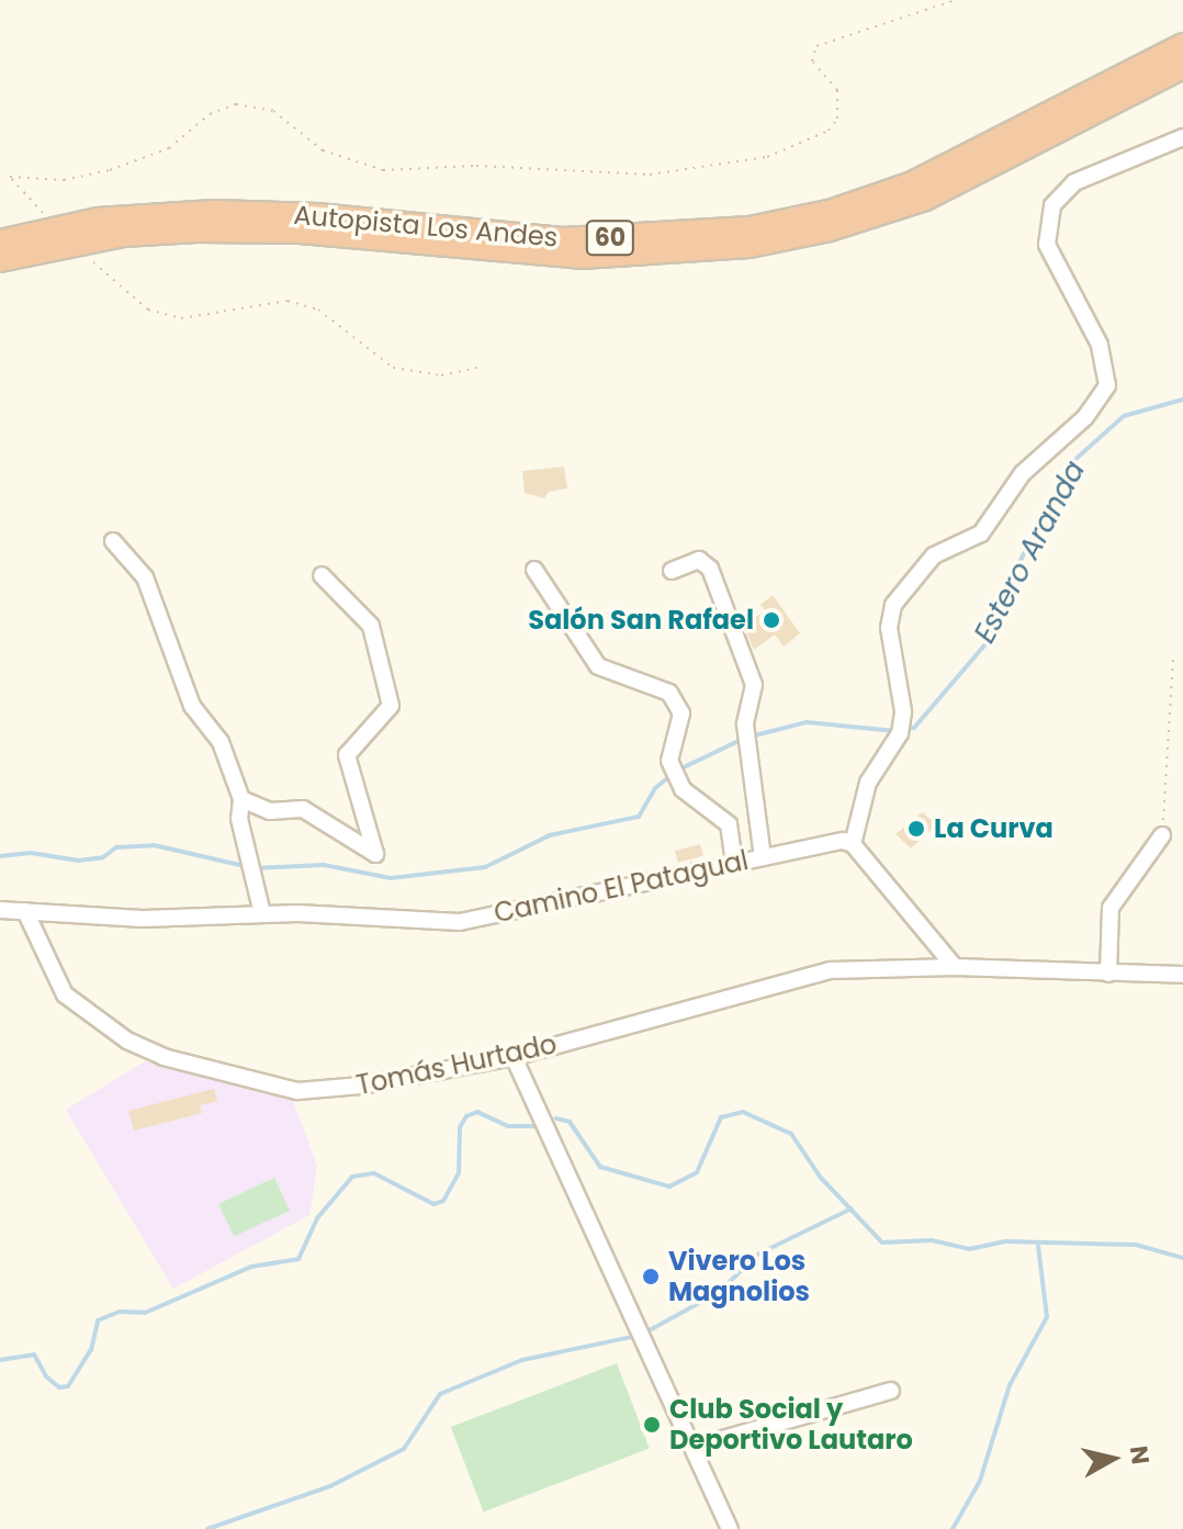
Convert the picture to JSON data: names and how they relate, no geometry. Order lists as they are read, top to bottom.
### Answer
{
  "streets": {
    "highway": ["Autopista Los Andes", "60"],
    "street": ["Camino El Patagual", "Tomás Hurtado"]
  },
  "crossings": [
    ["Camino El Patagual", "Tomás Hurtado"]
  ],
  "water": ["Estero Aranda"],
  "places": [
    "Salón San Rafael",
    "La Curva",
    "Vivero Los Magnolios",
    "Club Social y Deportivo Lautaro"
  ],
  "north": "right"
}
